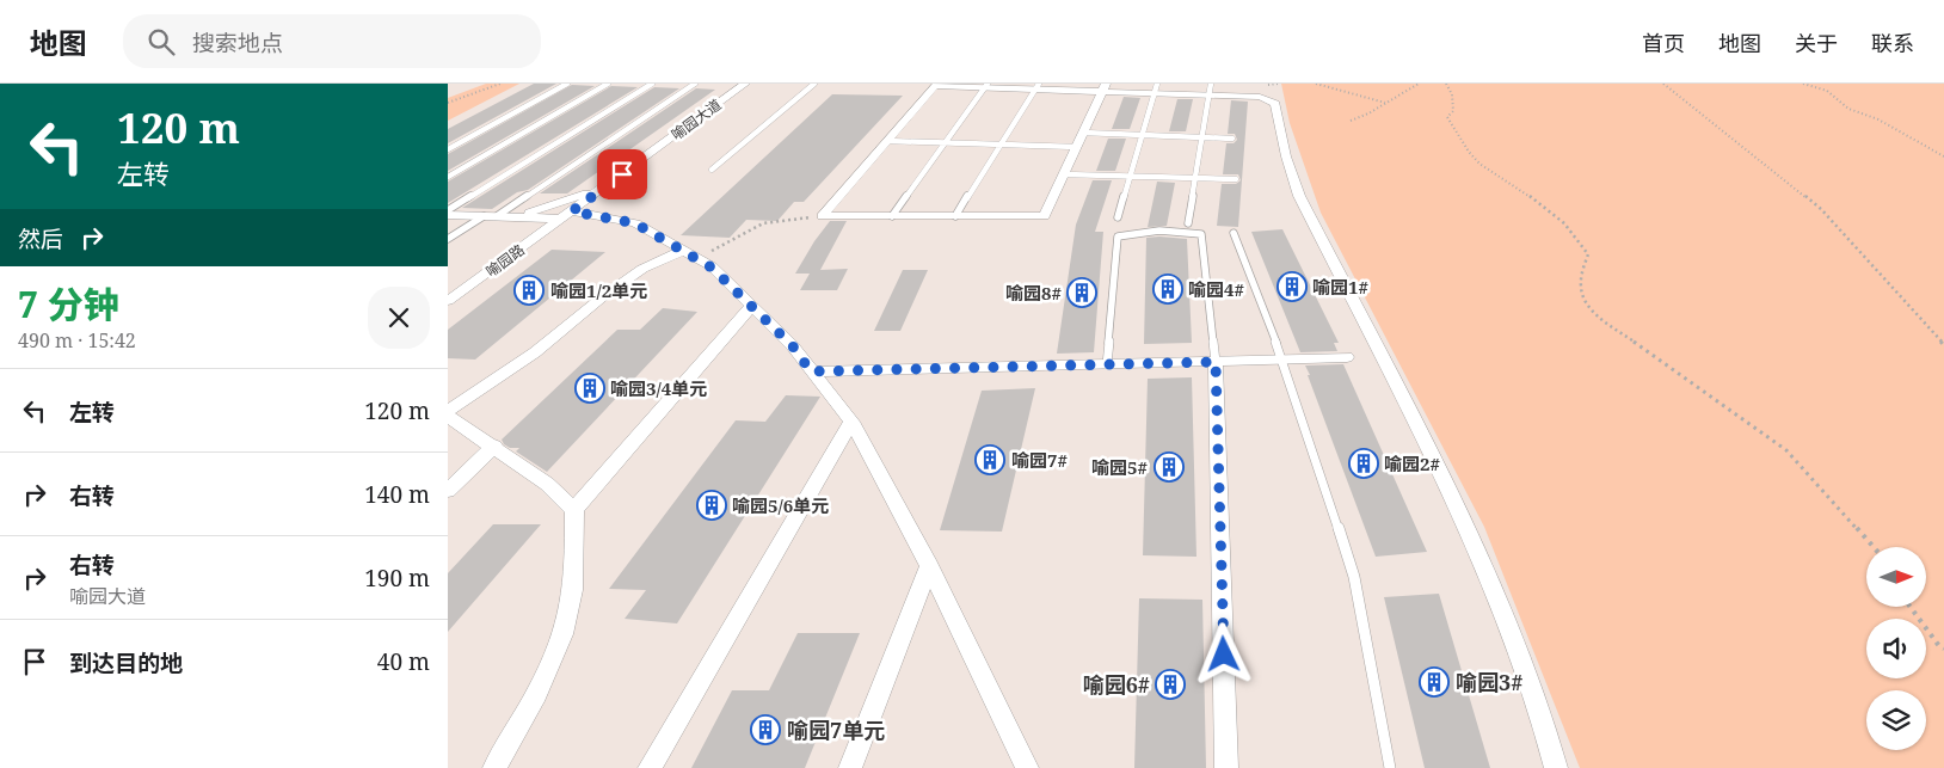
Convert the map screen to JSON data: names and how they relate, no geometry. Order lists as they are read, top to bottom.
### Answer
{
  "streets": {
    "street": ["喻园大道", "喻园路"]
  },
  "crossings": [
    ["喻园大道", "喻园路"]
  ],
  "places": {
    "building": [
      "喻园1#",
      "喻园4#",
      "喻园1/2单元",
      "喻园8#",
      "喻园3/4单元",
      "喻园7#",
      "喻园2#",
      "喻园5#",
      "喻园5/6单元",
      "喻园3#",
      "喻园6#",
      "喻园7单元"
    ]
  },
  "north": "right",
  "page": {
    "header": "地图",
    "search": "搜索地点",
    "nav": [
      "首页",
      "地图",
      "关于",
      "联系"
    ],
    "turn": ["120 m", "左转"],
    "then": "然后",
    "heading": ["7 分钟", "490 m · 15:42"],
    "list": [
      {
        "name": "左转",
        "value": "120 m"
      },
      {
        "name": "右转",
        "value": "140 m"
      },
      {
        "name": "右转",
        "note": "喻园大道",
        "value": "190 m"
      },
      {
        "name": "到达目的地",
        "value": "40 m"
      }
    ]
  }
}
